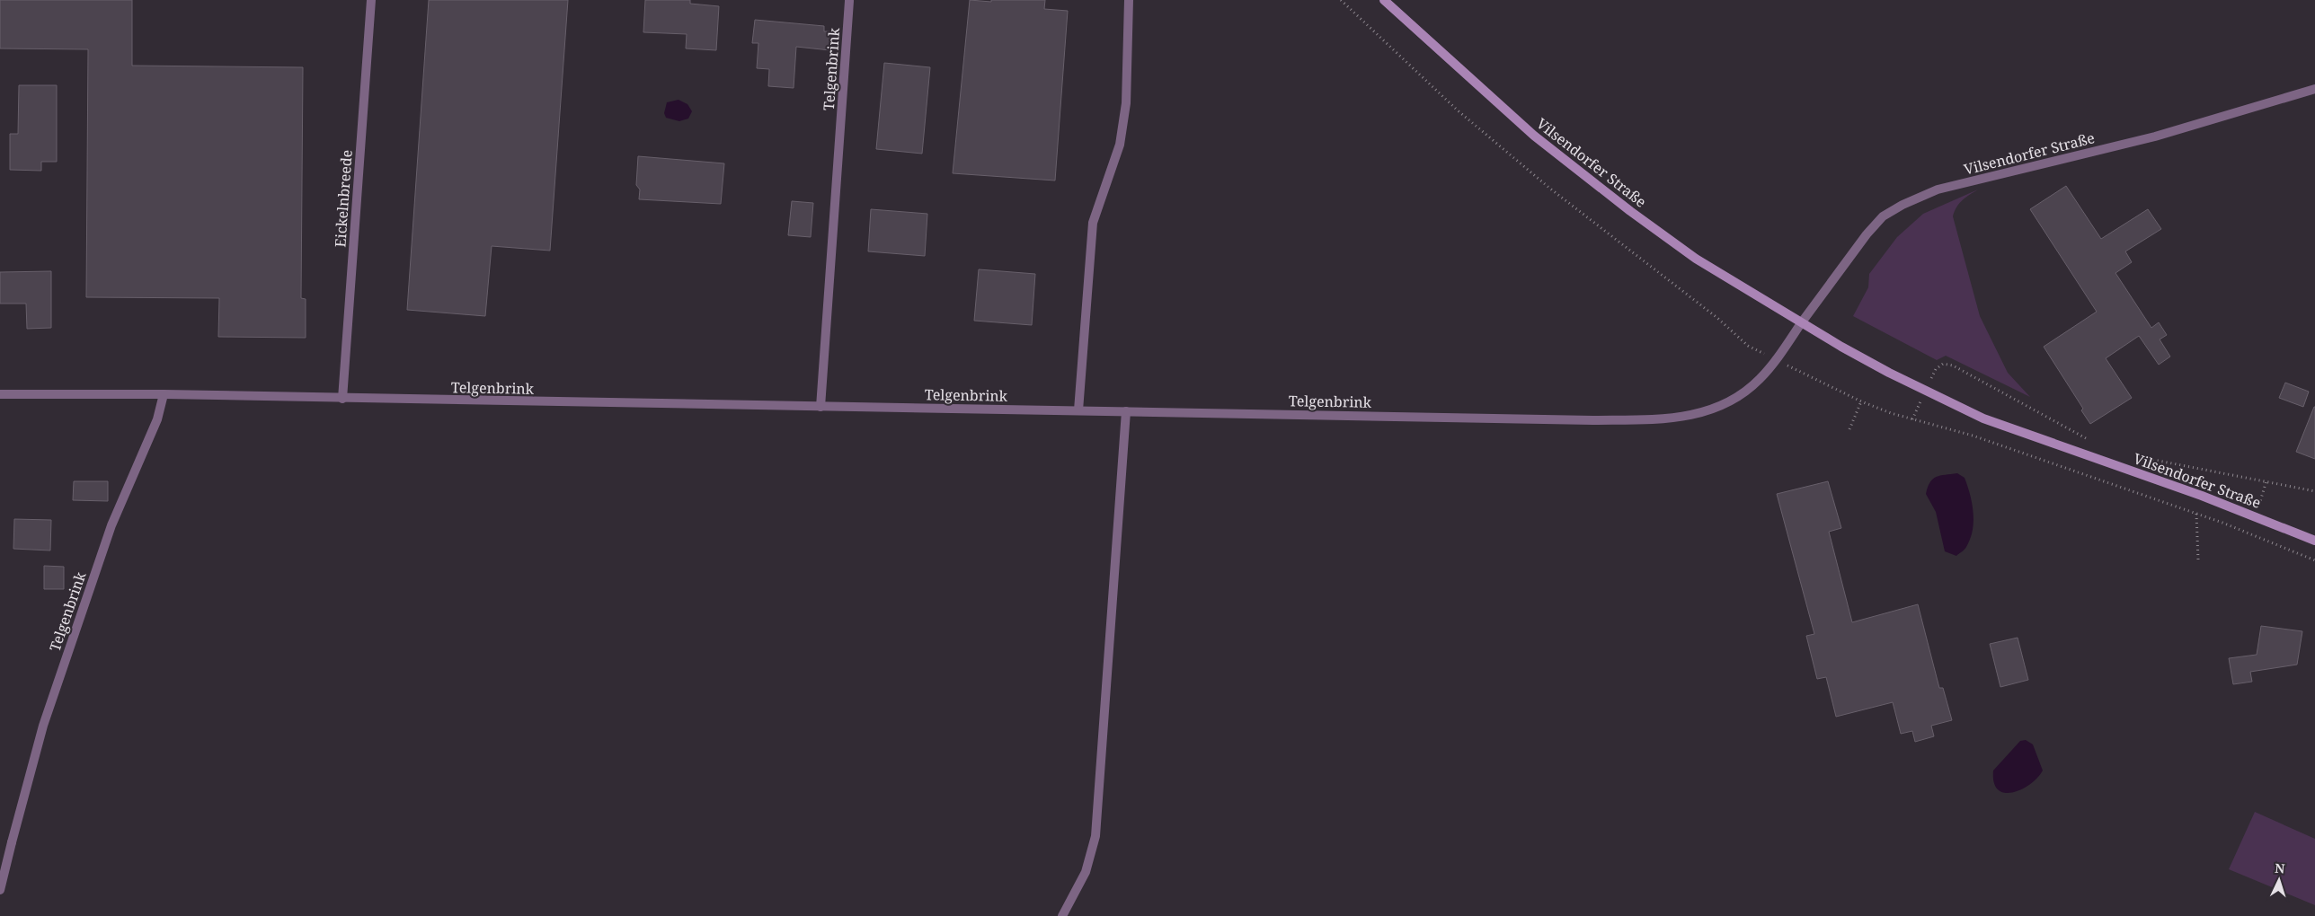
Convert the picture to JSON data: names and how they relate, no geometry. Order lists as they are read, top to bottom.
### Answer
{
  "streets": {
    "main road": ["Vilsendorfer Straße"],
    "street": ["Telgenbrink", "Eickelnbreede"]
  },
  "crossings": [
    ["Telgenbrink", "Vilsendorfer Straße"],
    ["Telgenbrink", "Eickelnbreede"]
  ],
  "north": "top"
}
